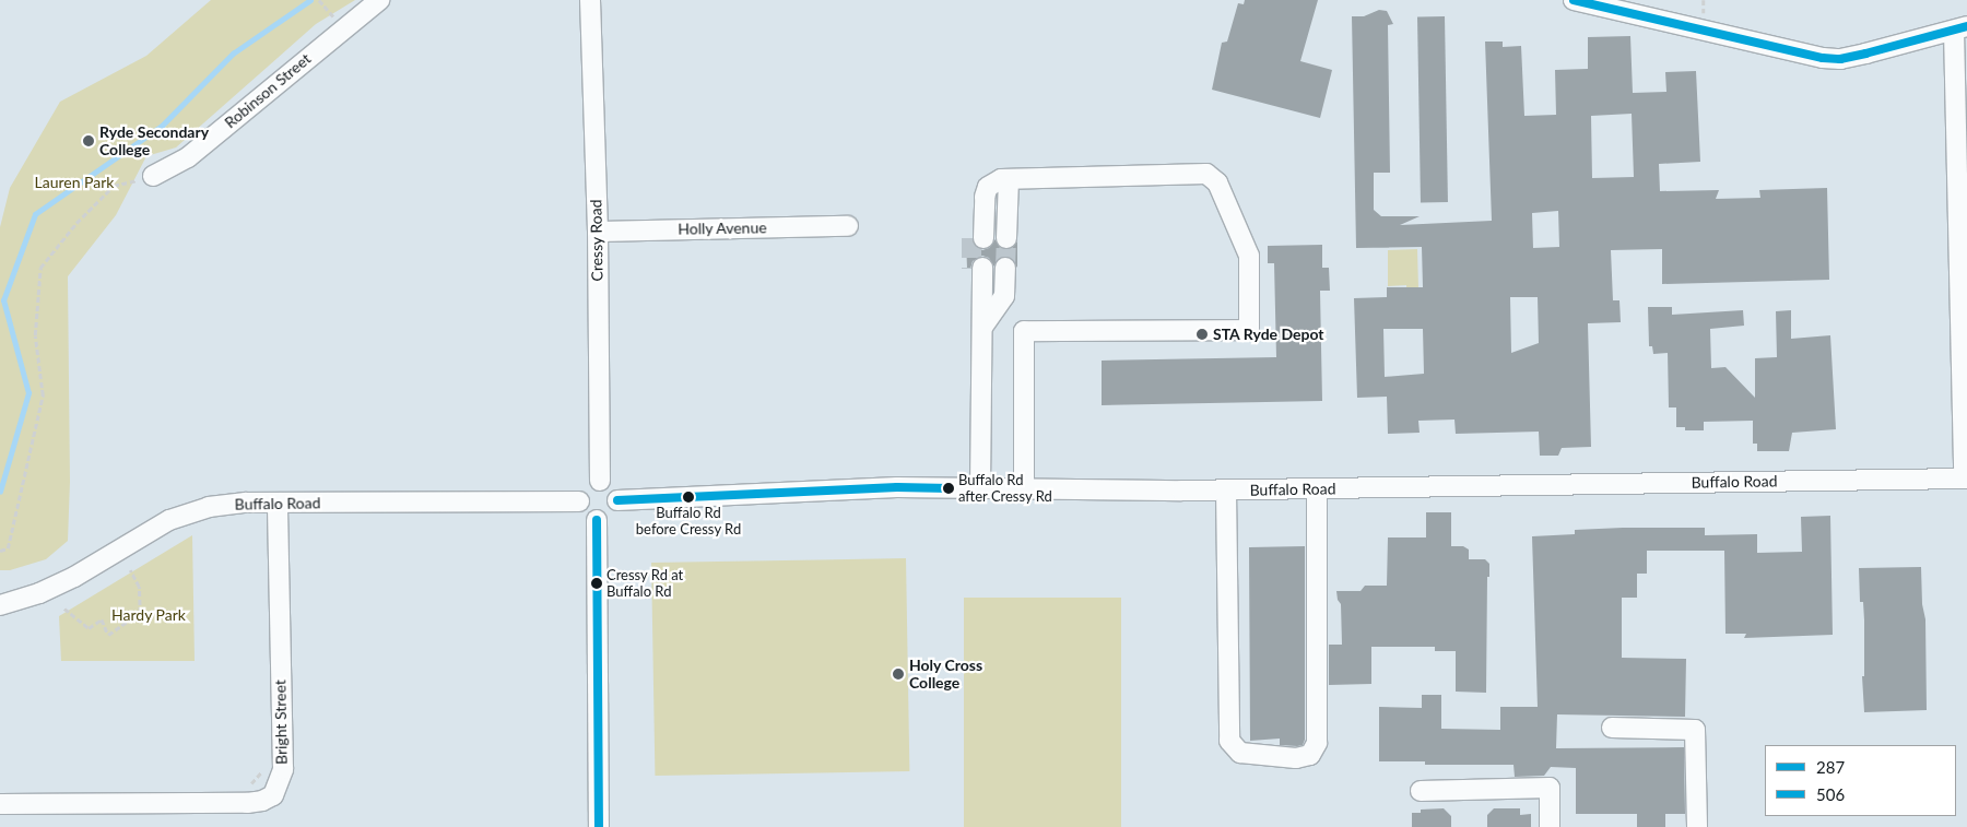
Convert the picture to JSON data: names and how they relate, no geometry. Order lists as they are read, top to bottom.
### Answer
{
  "streets": {
    "street": [
      "Robinson Street",
      "Holly Avenue",
      "Cressy Road",
      "Buffalo Road",
      "Bright Street"
    ]
  },
  "crossings": [
    ["Holly Avenue", "Cressy Road"],
    ["Cressy Road", "Buffalo Road"],
    ["Buffalo Road", "Bright Street"]
  ],
  "parks": ["Lauren Park", "Hardy Park"],
  "places": [
    "Ryde Secondary College",
    "STA Ryde Depot",
    "Buffalo Rd after Cressy Rd",
    "Buffalo Rd before Cressy Rd",
    "Cressy Rd at Buffalo Rd",
    "Holy Cross College"
  ],
  "lines": ["transit line 506", "transit line 287"],
  "legend": ["287", "506"]
}
